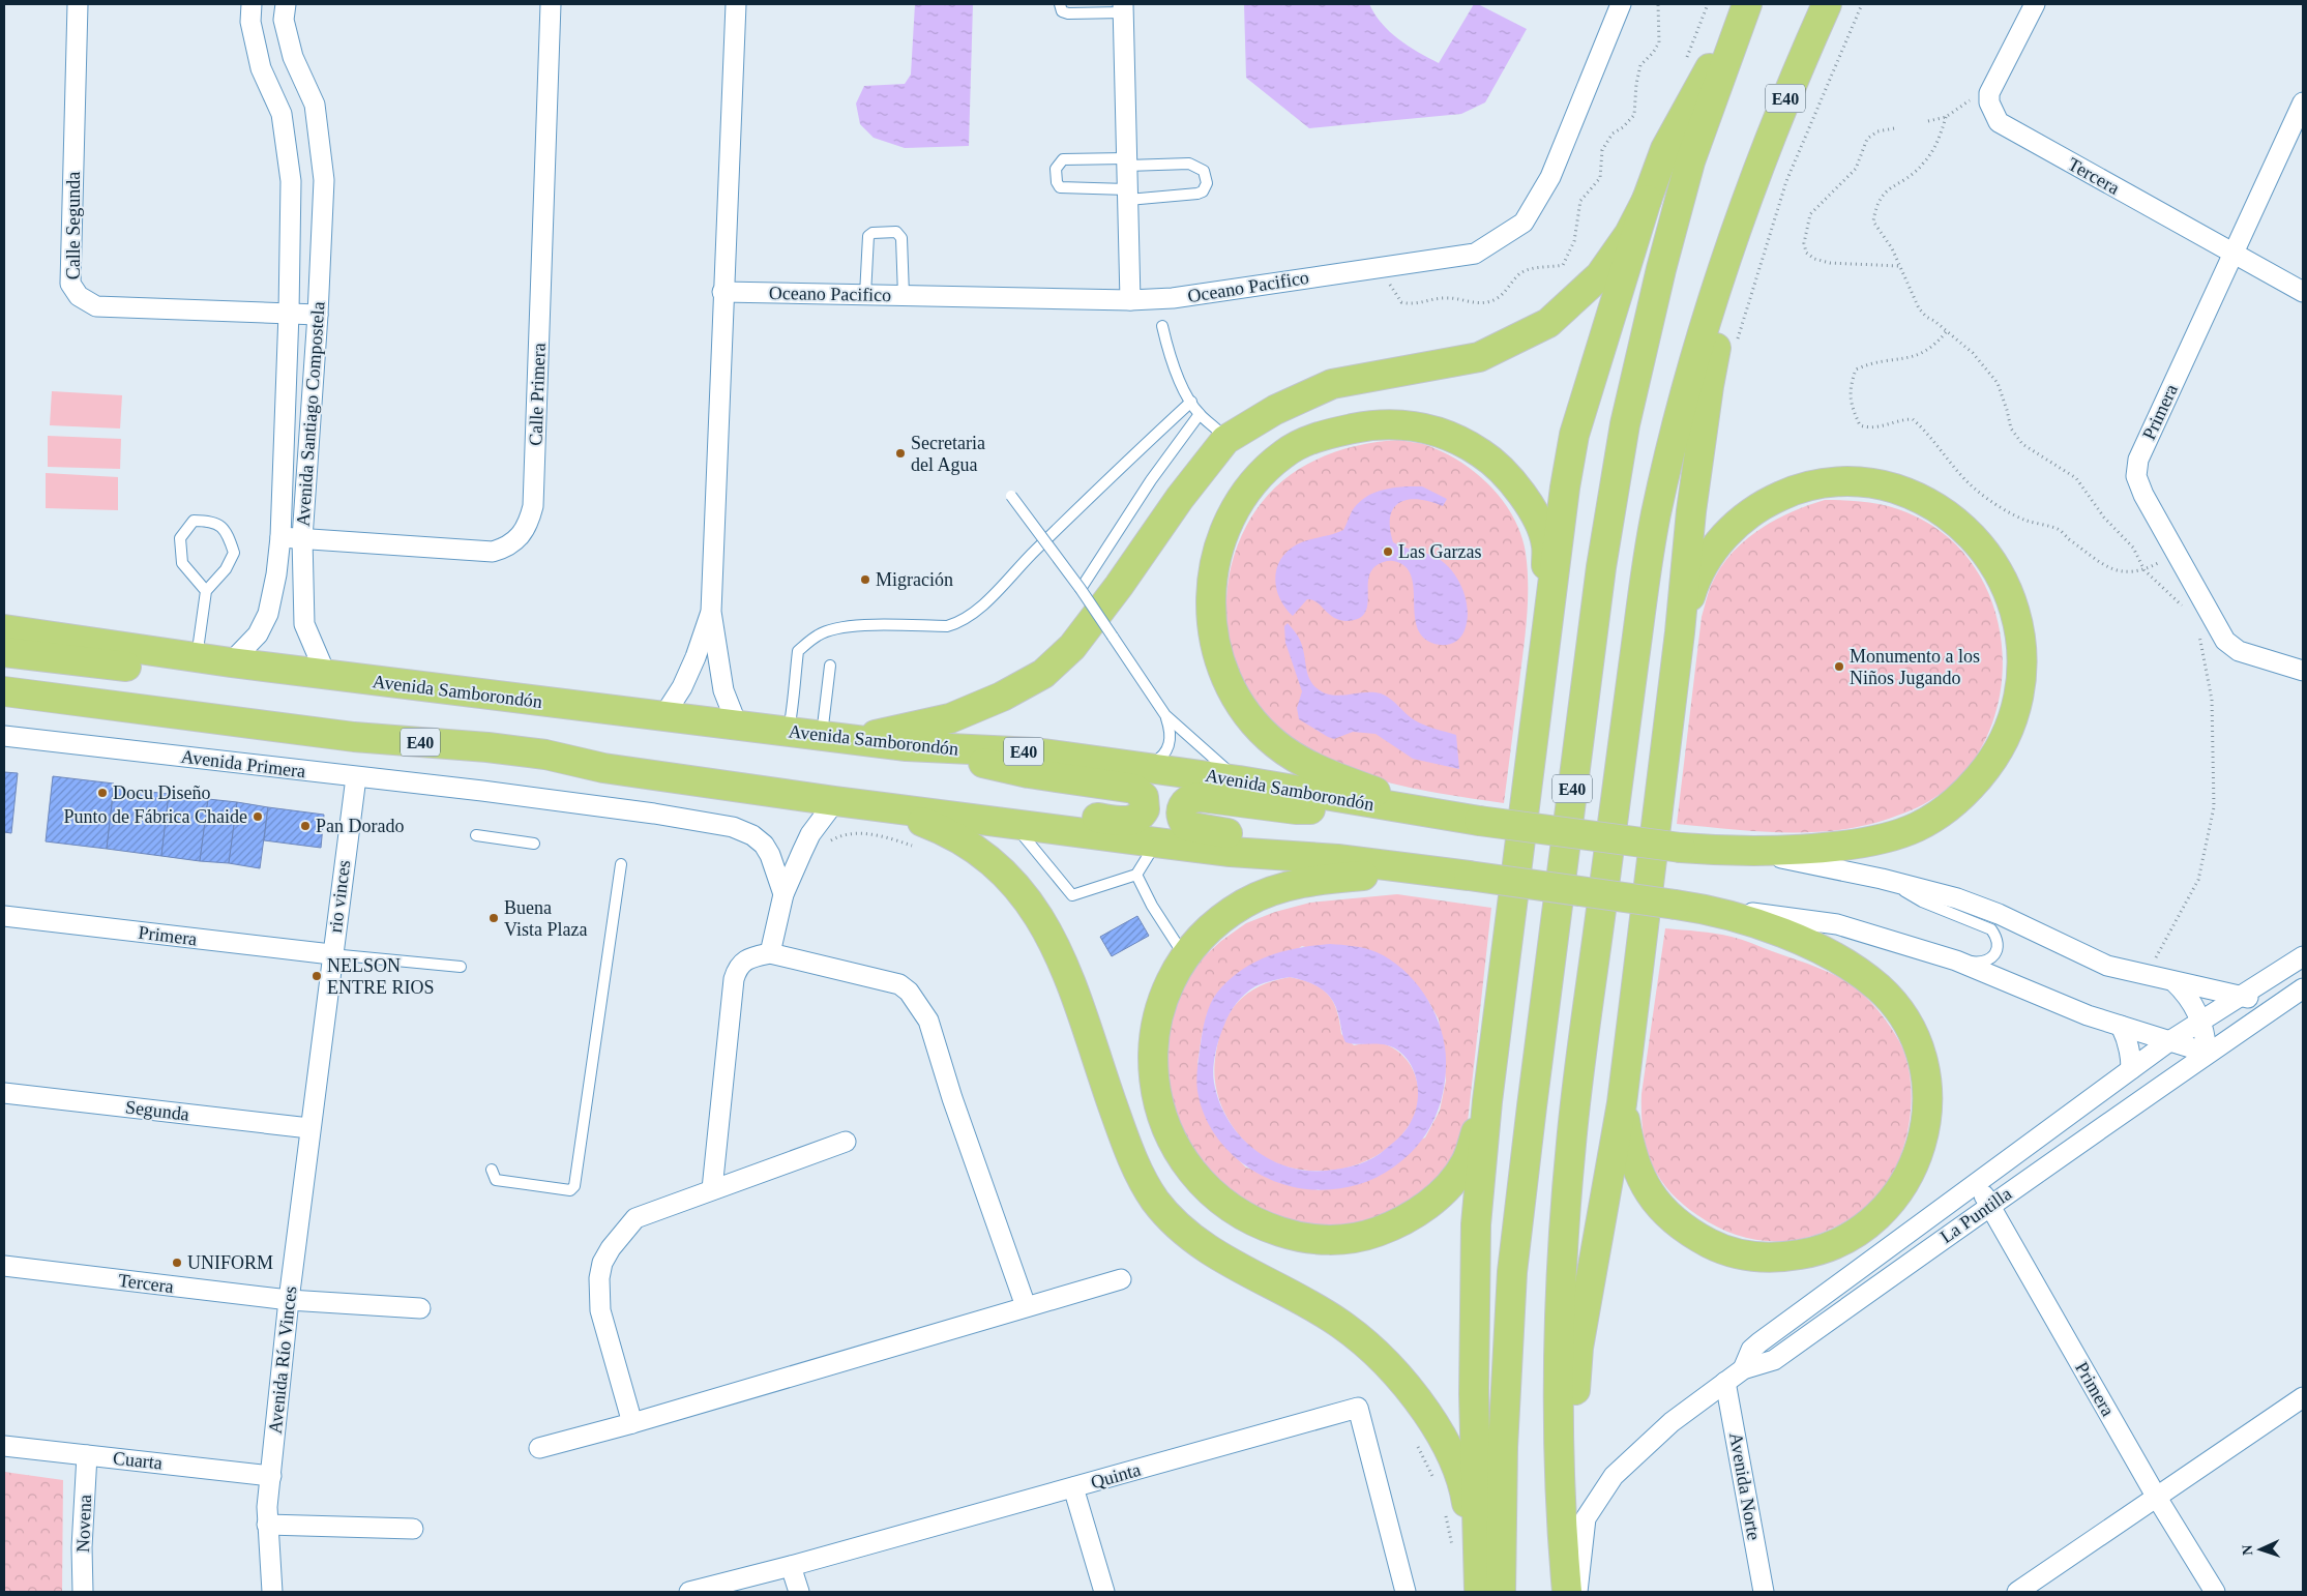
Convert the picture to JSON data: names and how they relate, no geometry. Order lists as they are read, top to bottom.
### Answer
{
  "streets": {
    "highway": ["E40", "Avenida Samborondón"],
    "street": [
      "Tercera",
      "Calle Segunda",
      "Oceano Pacifico",
      "Calle Primera",
      "Primera",
      "Avenida Santiago Compostela",
      "Avenida Primera",
      "rio vinces",
      "Segunda",
      "La Puntilla",
      "Avenida Río Vinces",
      "Cuarta",
      "Quinta",
      "Avenida Norte",
      "Novena"
    ]
  },
  "crossings": [
    ["Tercera", "Primera"],
    ["Tercera", "Avenida Río Vinces"],
    ["Calle Segunda", "Avenida Santiago Compostela"],
    ["Calle Primera", "Avenida Santiago Compostela"],
    ["Primera", "rio vinces"],
    ["Primera", "La Puntilla"],
    ["Avenida Santiago Compostela", "Avenida Samborondón"],
    ["Avenida Primera", "rio vinces"],
    ["rio vinces", "Segunda"],
    ["rio vinces", "Avenida Río Vinces"],
    ["Segunda", "Avenida Río Vinces"],
    ["La Puntilla", "Avenida Norte"],
    ["Avenida Río Vinces", "Cuarta"],
    ["Cuarta", "Novena"]
  ],
  "places": [
    "Secretaria del Agua",
    "Las Garzas",
    "Migración",
    "Monumento a los Niños Jugando",
    "Docu Diseño",
    "Punto de Fábrica Chaide",
    "Pan Dorado",
    "Buena Vista Plaza",
    "NELSON ENTRE RIOS",
    "UNIFORM"
  ],
  "north": "left"
}
